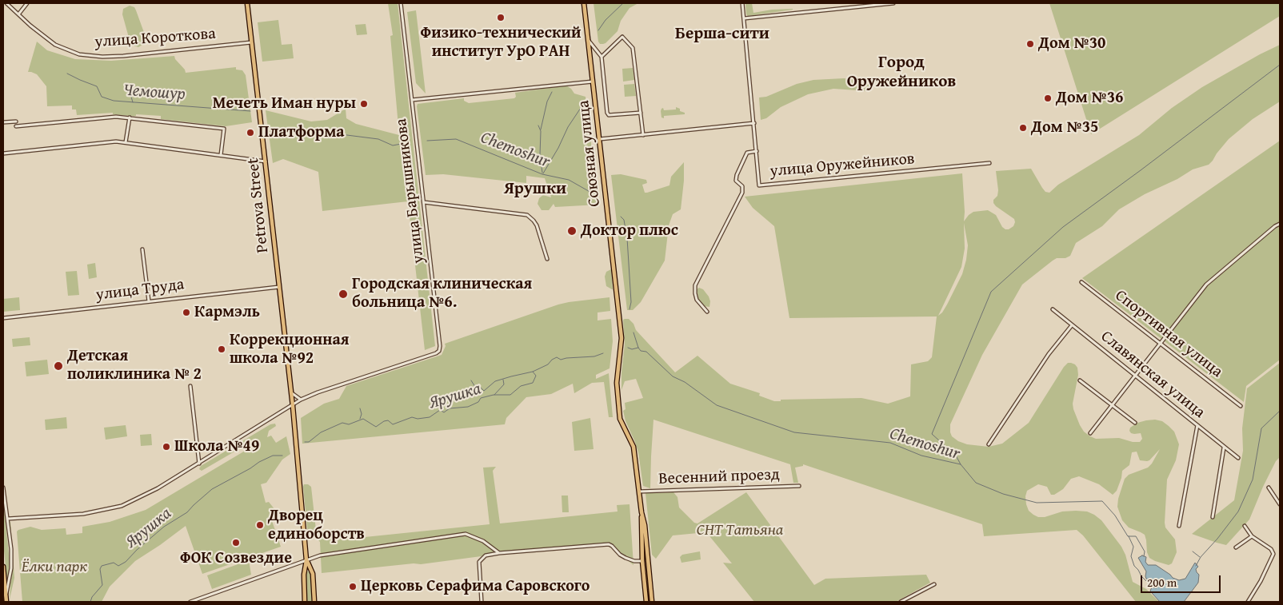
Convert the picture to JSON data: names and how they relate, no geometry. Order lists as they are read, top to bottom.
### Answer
{
  "streets": {
    "main road": ["Союзная улица", "Petrova Street"],
    "street": [
      "улица Короткова",
      "улица Оружейников",
      "улица Барышникова",
      "улица Труда",
      "Спортивная улица",
      "Славянская улица",
      "Весенний проезд"
    ]
  },
  "crossings": [
    ["улица Короткова", "Petrova Street"],
    ["Союзная улица", "улица Барышникова"],
    ["Союзная улица", "Весенний проезд"],
    ["Petrova Street", "улица Труда"]
  ],
  "districts": ["Берша-сити", "Город Оружейников", "Ярушки"],
  "water": ["Чемошур", "Chemoshur", "Ярушка"],
  "parks": ["СНТ Татьяна", "Ёлки парк"],
  "places": [
    "Физико-технический институт УрО РАН",
    "Дом №30",
    "Дом №36",
    "Мечеть Иман нуры",
    "Дом №35",
    "Платформа",
    "Доктор плюс",
    "Городская клиническая больница №6.",
    "Кармэль",
    "Коррекционная школа №92",
    "Детская поликлиника № 2",
    "Школа №49",
    "Дворец единоборств",
    "ФОК Созвездие",
    "Церковь Серафима Саровского"
  ],
  "scale_bar": "200 m"
}
